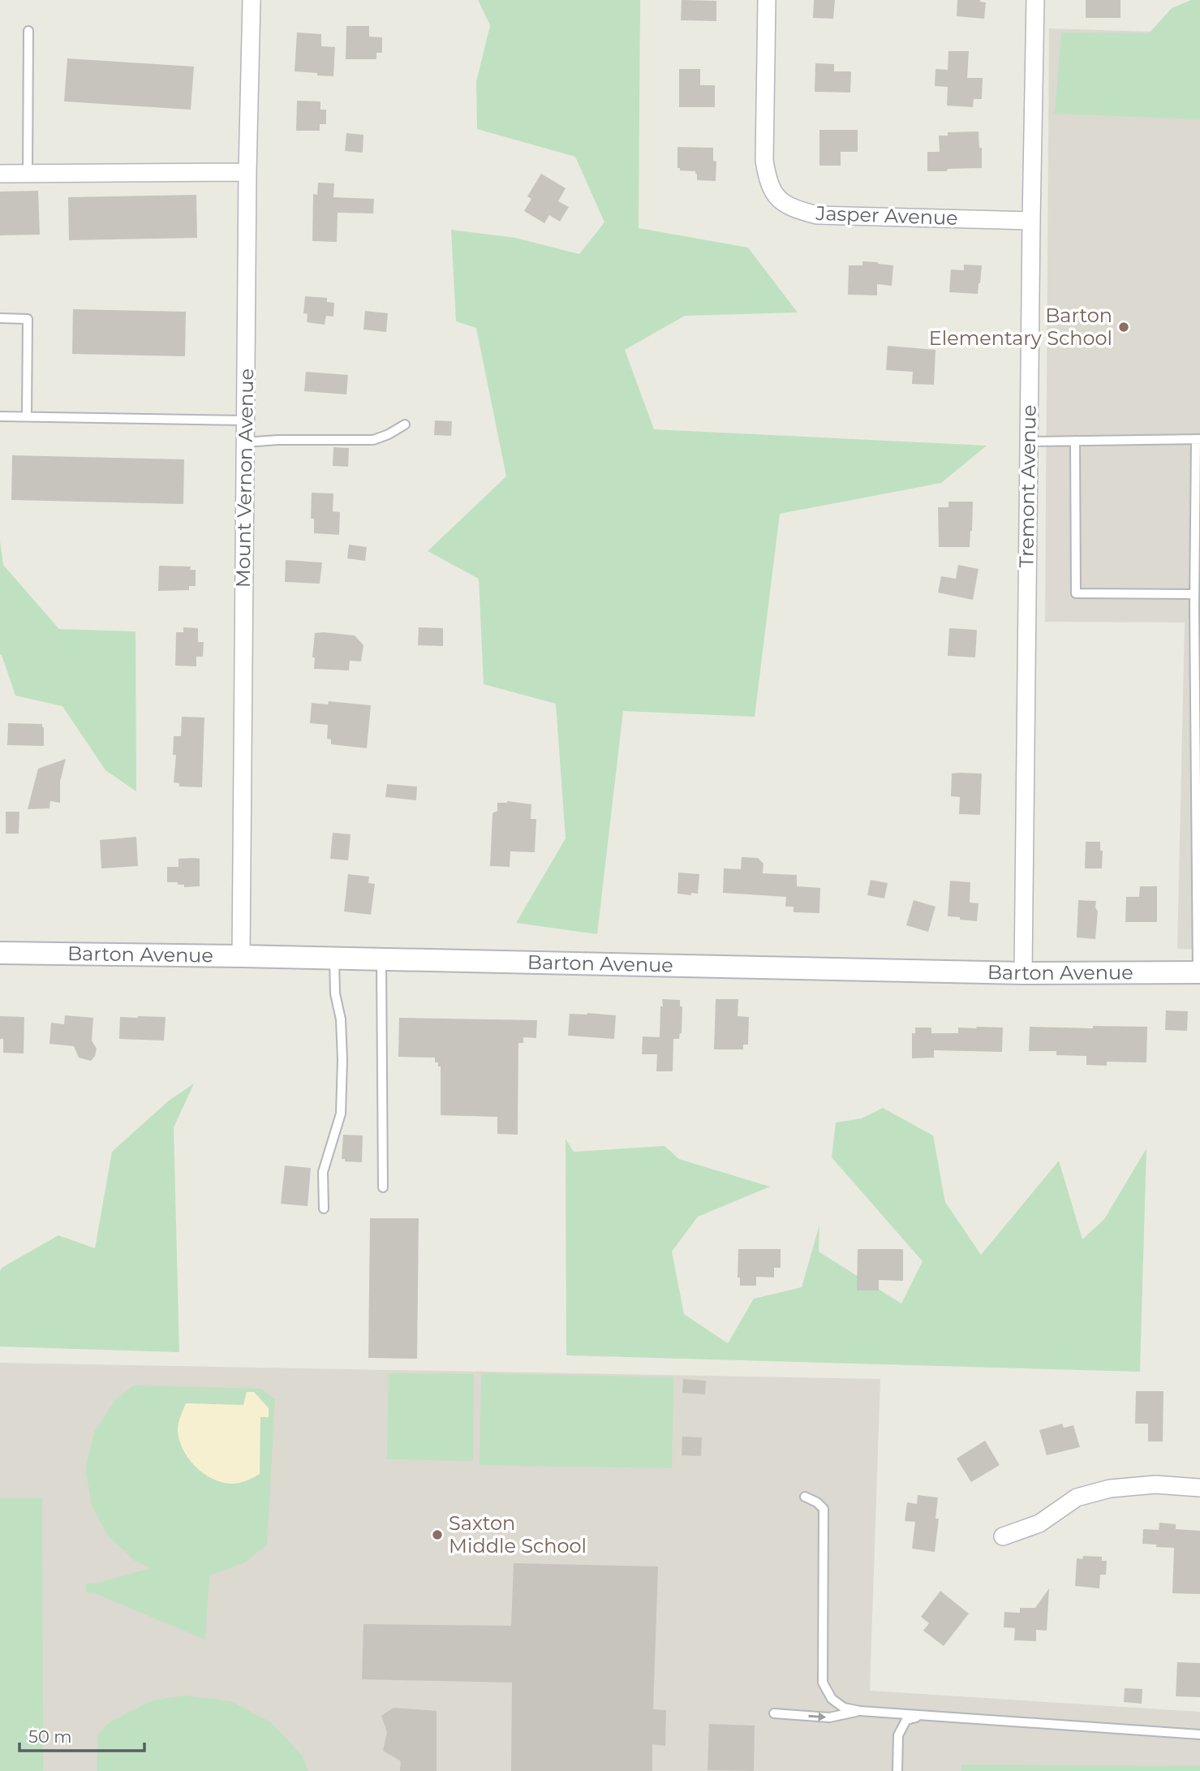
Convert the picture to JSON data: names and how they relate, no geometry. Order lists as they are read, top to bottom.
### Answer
{
  "streets": {
    "street": [
      "Jasper Avenue",
      "Mount Vernon Avenue",
      "Tremont Avenue",
      "Barton Avenue"
    ]
  },
  "crossings": [
    ["Jasper Avenue", "Tremont Avenue"],
    ["Mount Vernon Avenue", "Barton Avenue"],
    ["Tremont Avenue", "Barton Avenue"]
  ],
  "places": ["Barton Elementary School", "Saxton Middle School"],
  "scale_bar": "50 m"
}
